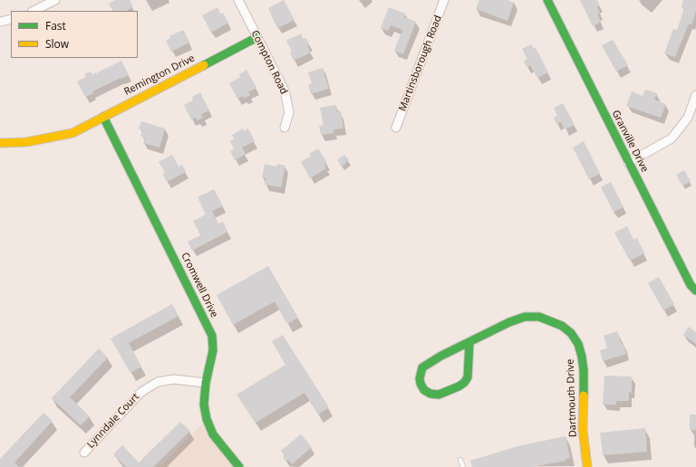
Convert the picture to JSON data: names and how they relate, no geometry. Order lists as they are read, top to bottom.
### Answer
{
  "streets": {
    "street": [
      "Compton Road",
      "Martinsborough Road",
      "Remington Drive",
      "Granville Drive",
      "Cromwell Drive",
      "Dartmouth Drive",
      "Lynndale Court"
    ]
  },
  "crossings": [
    ["Compton Road", "Remington Drive"],
    ["Remington Drive", "Cromwell Drive"],
    ["Cromwell Drive", "Lynndale Court"]
  ],
  "legend": ["Fast", "Slow"]
}
